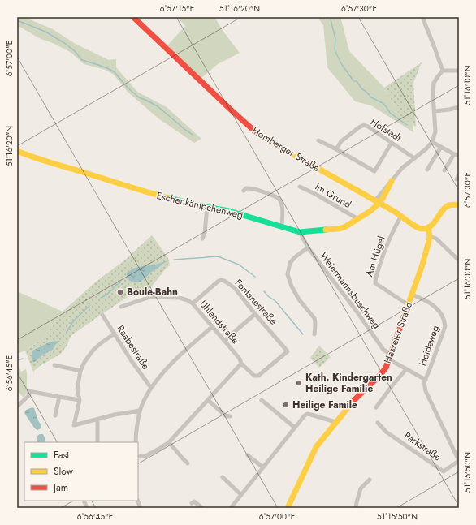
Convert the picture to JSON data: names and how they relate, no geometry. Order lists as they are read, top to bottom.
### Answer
{
  "streets": {
    "street": [
      "Hofstadt",
      "Homberger Straße",
      "Im Grund",
      "Eschenkämpchenweg",
      "Am Hügel",
      "Weiermannsbuschweg",
      "Fontanestraße",
      "Uhlandstraße",
      "Hasseler Straße",
      "Heideweg",
      "Raabestraße",
      "Parkstraße"
    ]
  },
  "crossings": [
    ["Homberger Straße", "Eschenkämpchenweg"],
    ["Homberger Straße", "Am Hügel"],
    ["Homberger Straße", "Hasseler Straße"],
    ["Im Grund", "Eschenkämpchenweg"],
    ["Eschenkämpchenweg", "Weiermannsbuschweg"],
    ["Am Hügel", "Hasseler Straße"],
    ["Weiermannsbuschweg", "Hasseler Straße"],
    ["Weiermannsbuschweg", "Heideweg"],
    ["Fontanestraße", "Uhlandstraße"],
    ["Hasseler Straße", "Heideweg"]
  ],
  "places": ["Boule-Bahn", "Kath. Kindergarten Heilige Familie", "Heilige Famile"],
  "legend": ["Fast", "Slow", "Jam"],
  "coordinates": [
    "6°57'15\"E",
    "51°16'20\"N",
    "6°57'30\"E",
    "6°57'00\"E",
    "51°16'10\"N",
    "51°16'00\"N",
    "6°56'45\"E",
    "51°15'50\"N"
  ]
}
